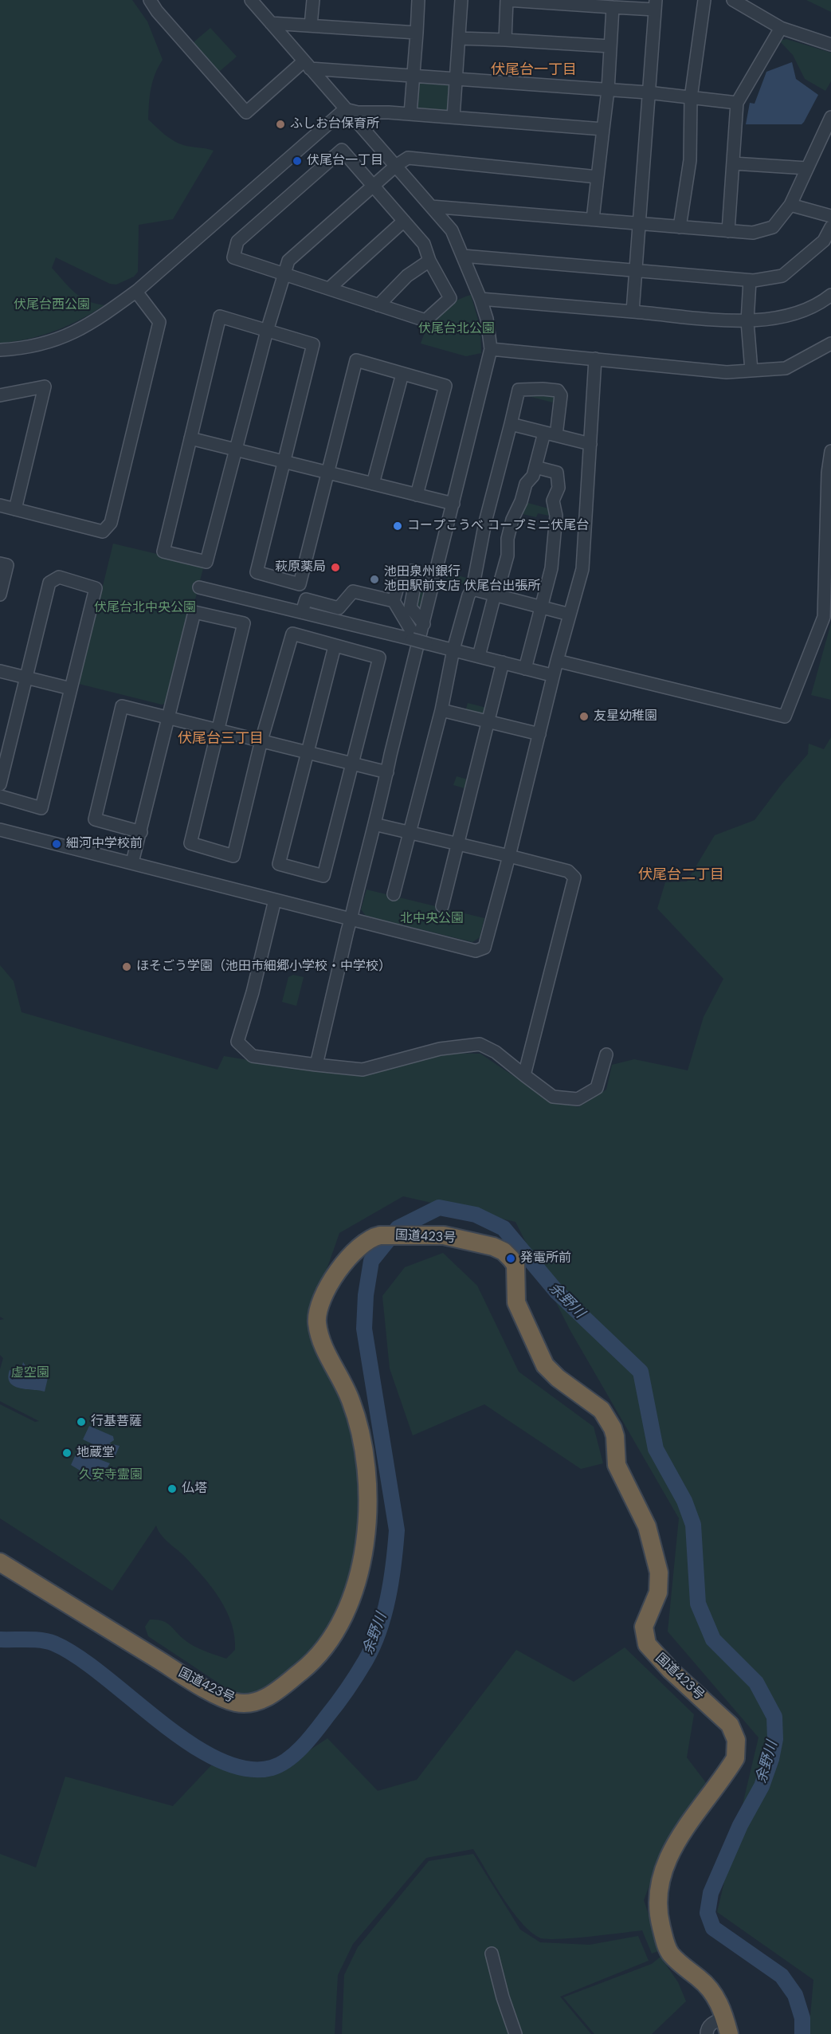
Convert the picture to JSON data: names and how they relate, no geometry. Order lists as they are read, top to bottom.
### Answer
{
  "streets": {
    "highway": ["国道423号"]
  },
  "districts": ["伏尾台一丁目", "伏尾台三丁目", "伏尾台二丁目"],
  "water": ["余野川"],
  "parks": [
    "伏尾台⻄公園",
    "伏尾台北公園",
    "伏尾台北中央公園",
    "北中央公園",
    "虚空園",
    "久安寺霊園"
  ],
  "places": [
    "ふしお台保育所",
    "伏尾台一丁目",
    "コープこうべ コープミニ伏尾台",
    "萩原薬局",
    "池田泉州銀行 池田駅前支店 伏尾台出張所",
    "友星幼稚園",
    "細河中学校前",
    "ほそごう学園（池田市細郷小学校・中学校）",
    "発電所前",
    "行基菩薩",
    "地蔵堂",
    "仏塔"
  ]
}
